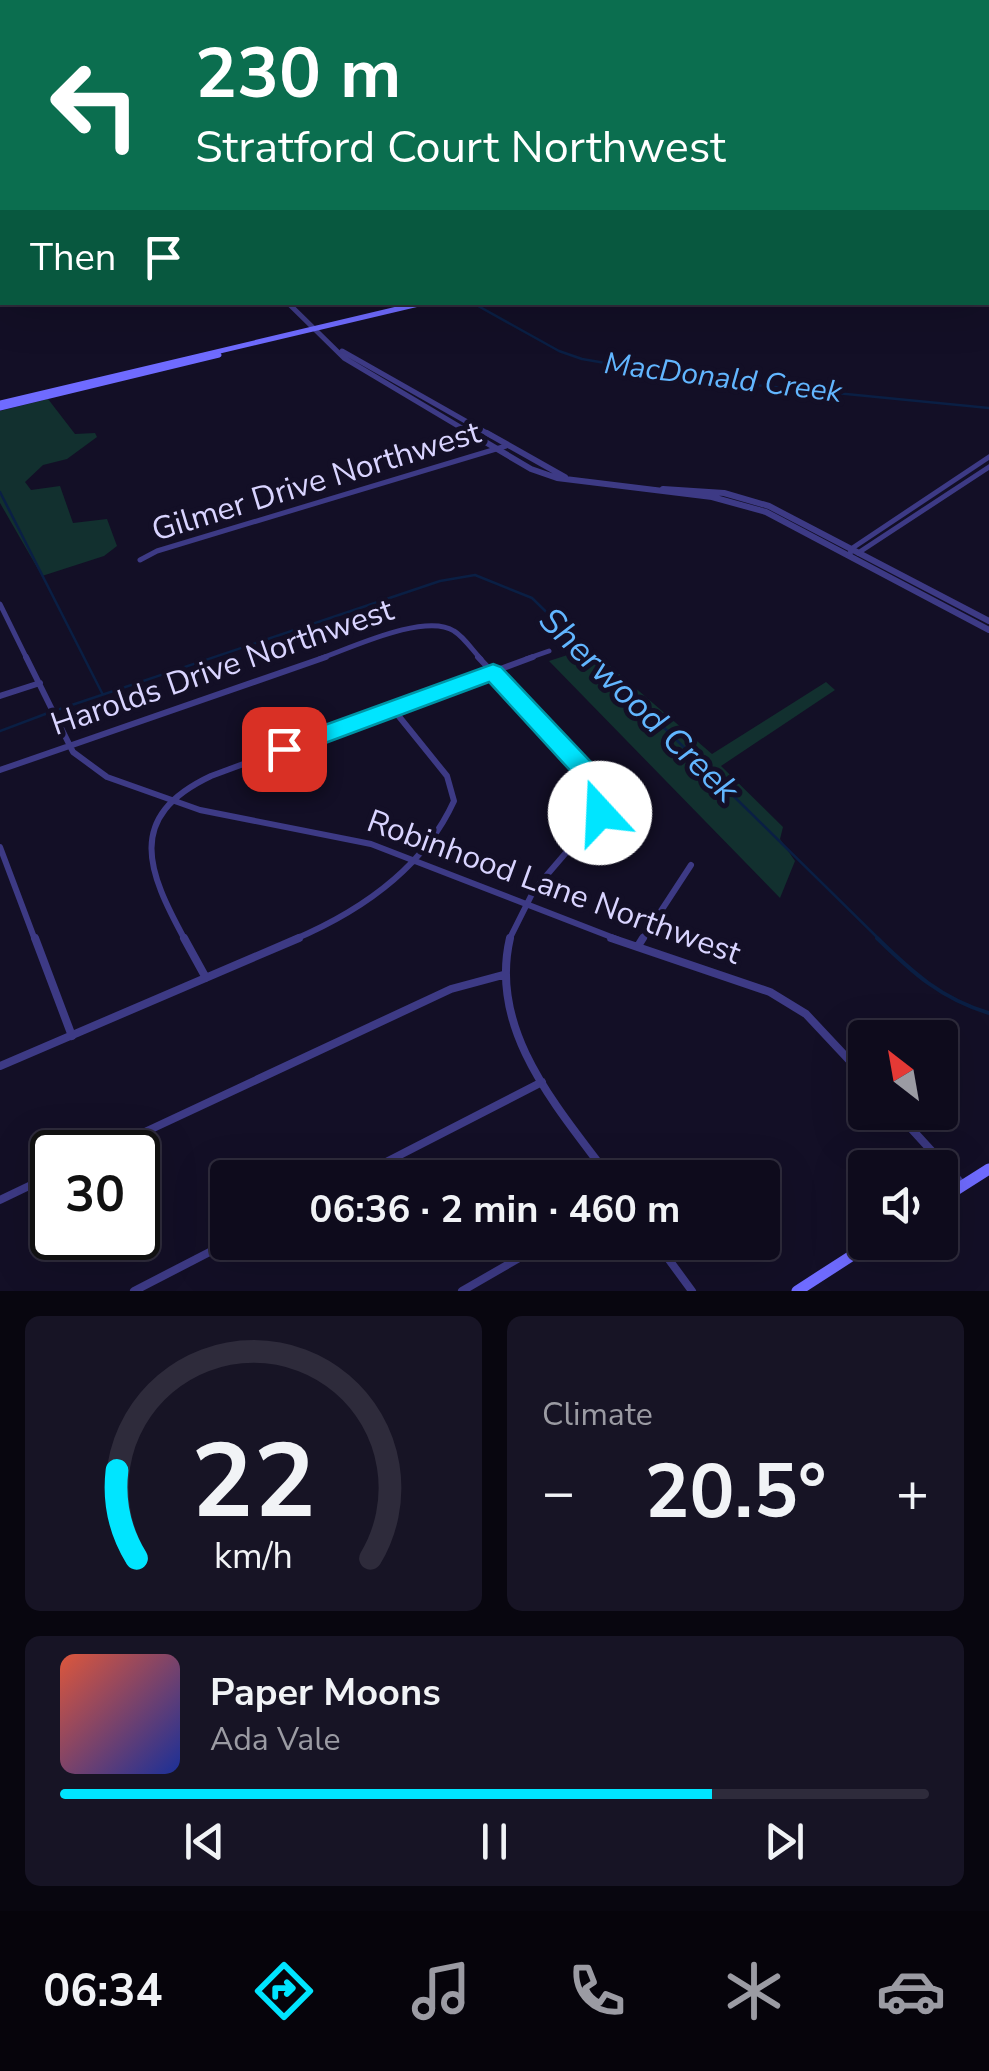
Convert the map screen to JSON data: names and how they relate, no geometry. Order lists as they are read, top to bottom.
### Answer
{
  "streets": {
    "street": ["Gilmer Drive Northwest", "Harolds Drive Northwest", "Robinhood Lane Northwest"]
  },
  "crossings": [
    ["Harolds Drive Northwest", "Robinhood Lane Northwest"]
  ],
  "water": ["MacDonald Creek", "Sherwood Creek"],
  "north": "top left",
  "page": {
    "turn": ["230 m", "Stratford Court Northwest"],
    "then": "Then",
    "limit": "30",
    "trip": "06:36 · 2 min · 460 m",
    "tile": "Climate",
    "heat": ["−", "20.5°", "+"],
    "song": ["Paper Moons", "Ada Vale"],
    "tabs": "06:34",
    "gauge": ["22", "km/h"]
  }
}
